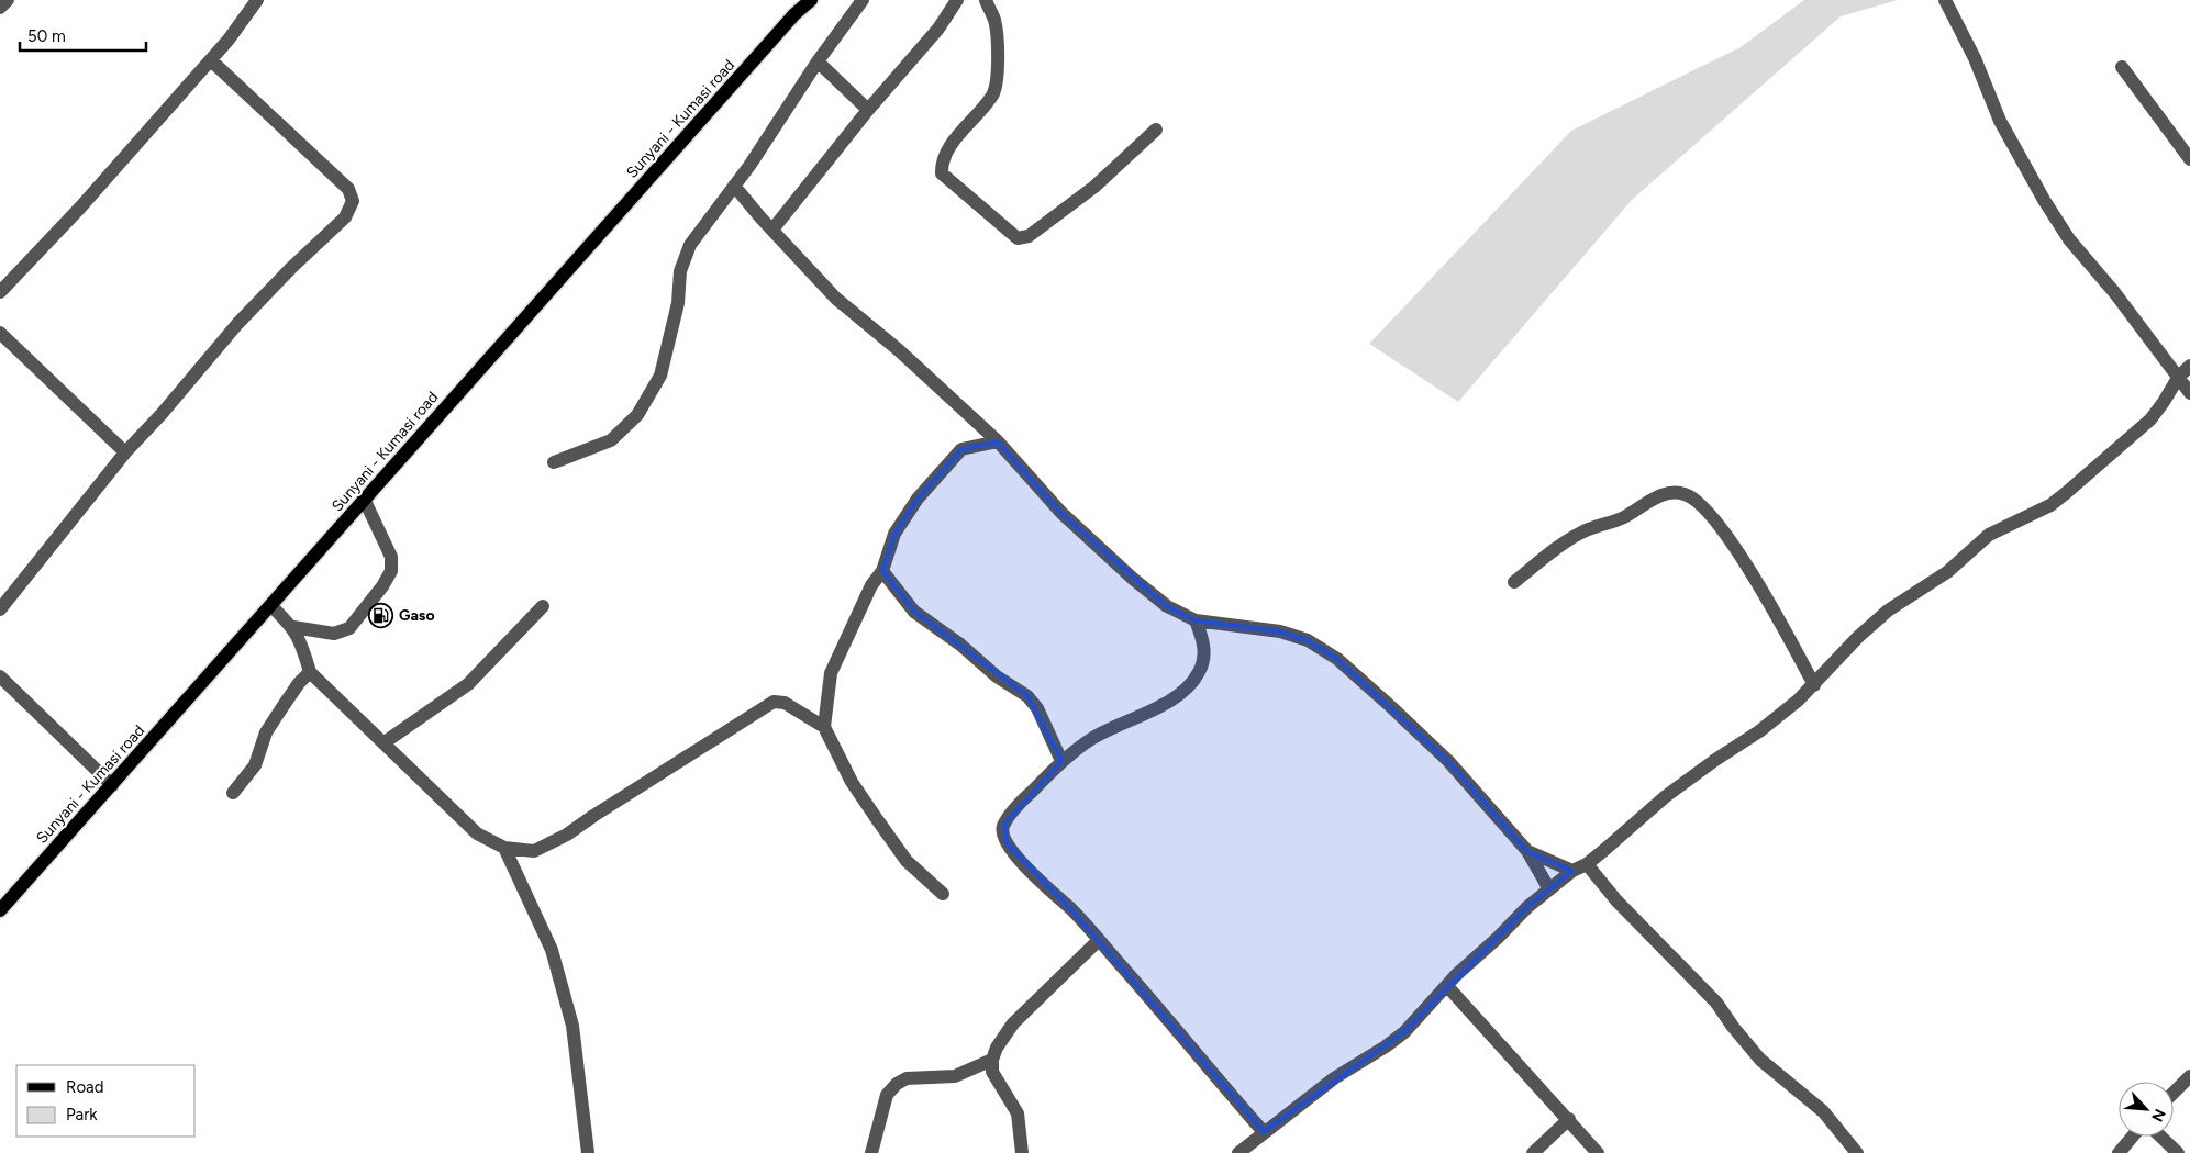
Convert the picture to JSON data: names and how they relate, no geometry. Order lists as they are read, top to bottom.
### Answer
{
  "streets": {
    "main road": ["Sunyani - Kumasi road"]
  },
  "places": {
    "fuel station": ["Gaso"]
  },
  "legend": ["Road", "Park"],
  "scale_bar": "50 m",
  "north": "bottom right"
}
